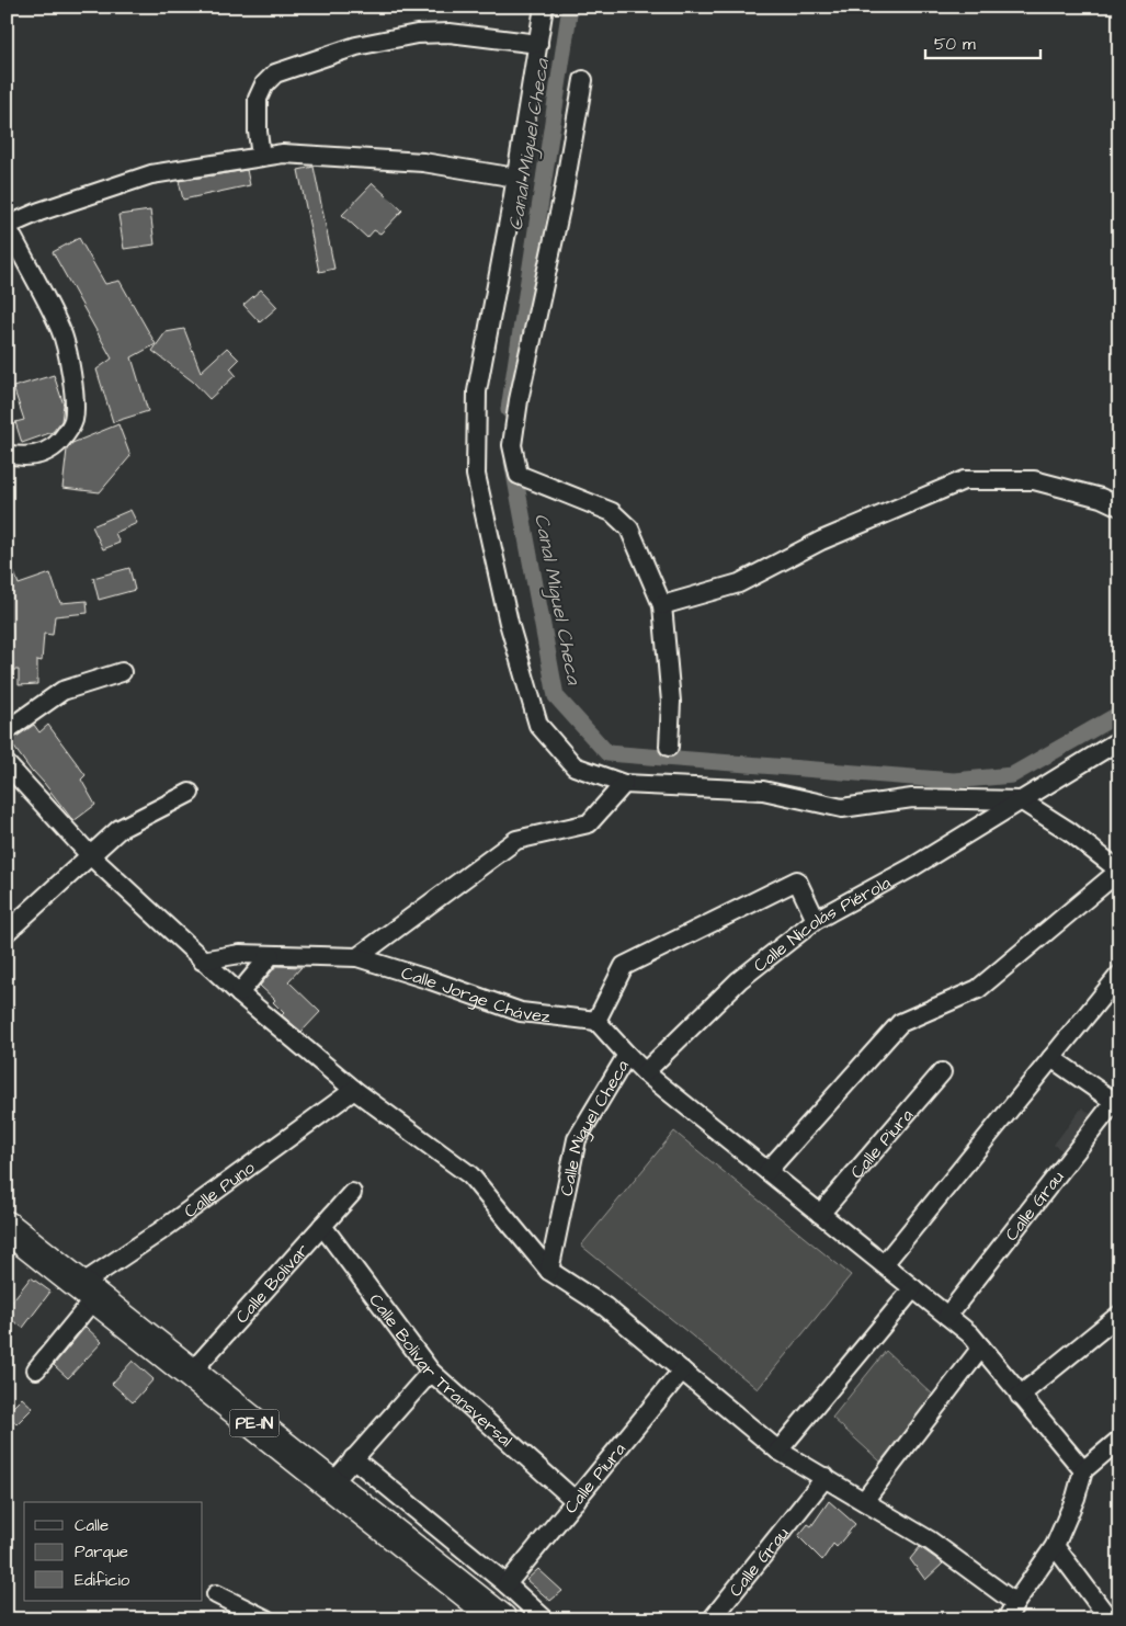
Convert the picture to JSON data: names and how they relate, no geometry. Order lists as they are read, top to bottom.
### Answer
{
  "streets": {
    "highway": ["PE-1N"],
    "street": [
      "Calle Nicolás Piérola",
      "Calle Jorge Chávez",
      "Calle Miguel Checa",
      "Calle Piura",
      "Calle Puno",
      "Calle Grau",
      "Calle Bolivar",
      "Calle Bolivar Transversal"
    ]
  },
  "crossings": [
    ["Calle Jorge Chávez", "Calle Miguel Checa"],
    ["Calle Piura", "Calle Bolivar Transversal"],
    ["Calle Puno", "PE-1N"],
    ["Calle Bolivar", "Calle Bolivar Transversal"],
    ["Calle Bolivar", "PE-1N"]
  ],
  "water": ["Canal Miguel Checa"],
  "legend": ["Calle", "Parque", "Edificio"],
  "scale_bar": "50 m"
}
